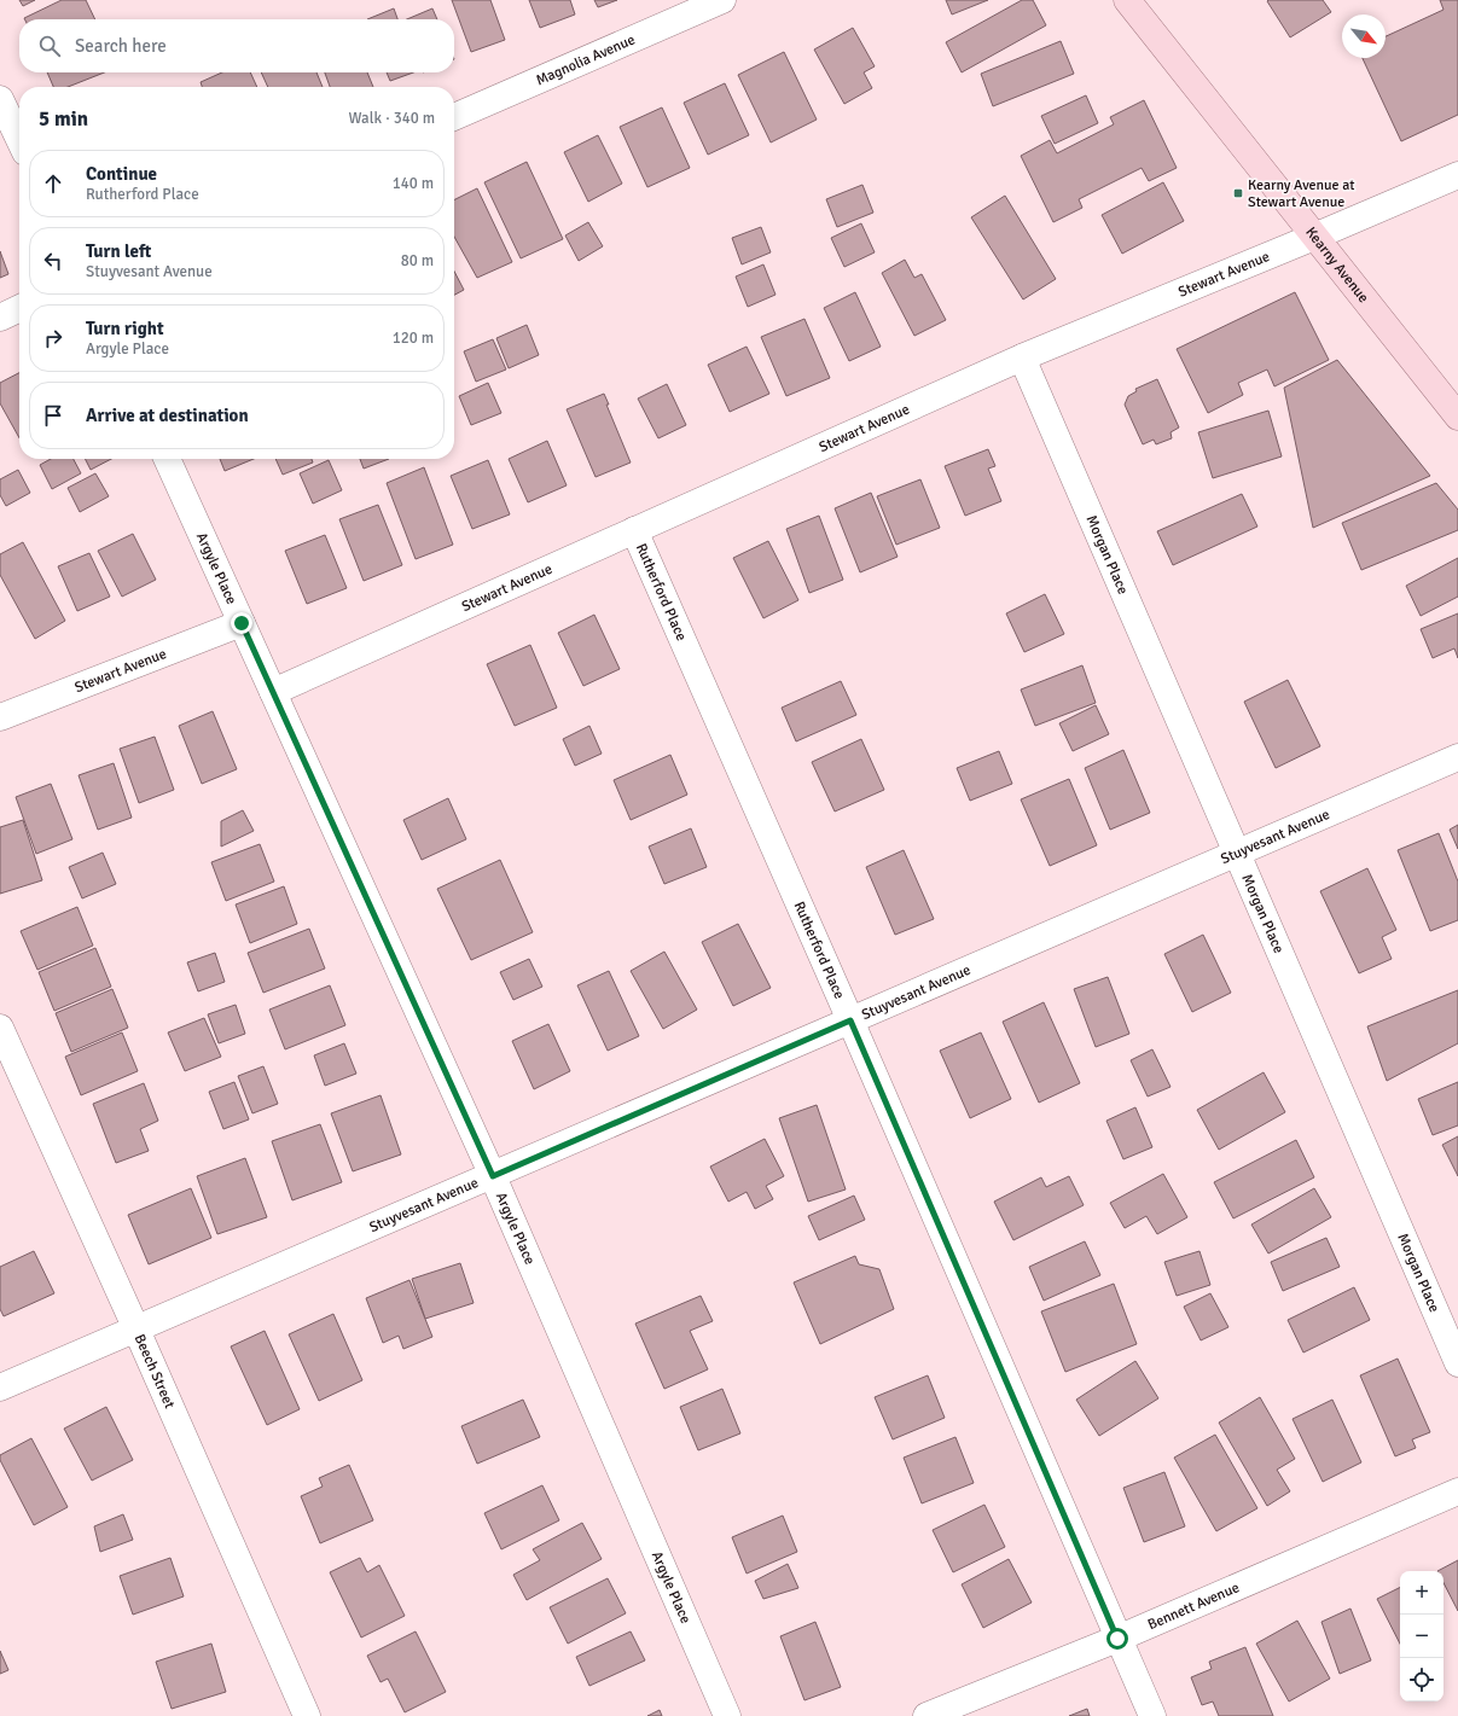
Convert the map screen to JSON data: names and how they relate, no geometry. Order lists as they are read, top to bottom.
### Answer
{
  "streets": {
    "main road": ["Kearny Avenue"],
    "street": [
      "Magnolia Avenue",
      "Stewart Avenue",
      "Morgan Place",
      "Argyle Place",
      "Rutherford Place",
      "Stuyvesant Avenue",
      "Beech Street",
      "Bennett Avenue"
    ]
  },
  "crossings": [
    ["Kearny Avenue", "Stewart Avenue"],
    ["Stewart Avenue", "Morgan Place"],
    ["Stewart Avenue", "Argyle Place"],
    ["Stewart Avenue", "Rutherford Place"],
    ["Morgan Place", "Stuyvesant Avenue"],
    ["Argyle Place", "Stuyvesant Avenue"],
    ["Rutherford Place", "Stuyvesant Avenue"],
    ["Rutherford Place", "Bennett Avenue"],
    ["Stuyvesant Avenue", "Beech Street"]
  ],
  "places": {
    "transit": ["Kearny Avenue at Stewart Avenue"]
  },
  "north": "bottom right",
  "page": {
    "search": "Search here",
    "heading": ["5 min", "Walk · 340 m"],
    "list": [
      ["Continue", "Rutherford Place", "140 m"],
      ["Turn left", "Stuyvesant Avenue", "80 m"],
      ["Turn right", "Argyle Place", "120 m"],
      "Arrive at destination"
    ],
    "map_buttons": ["+", "−"]
  }
}
